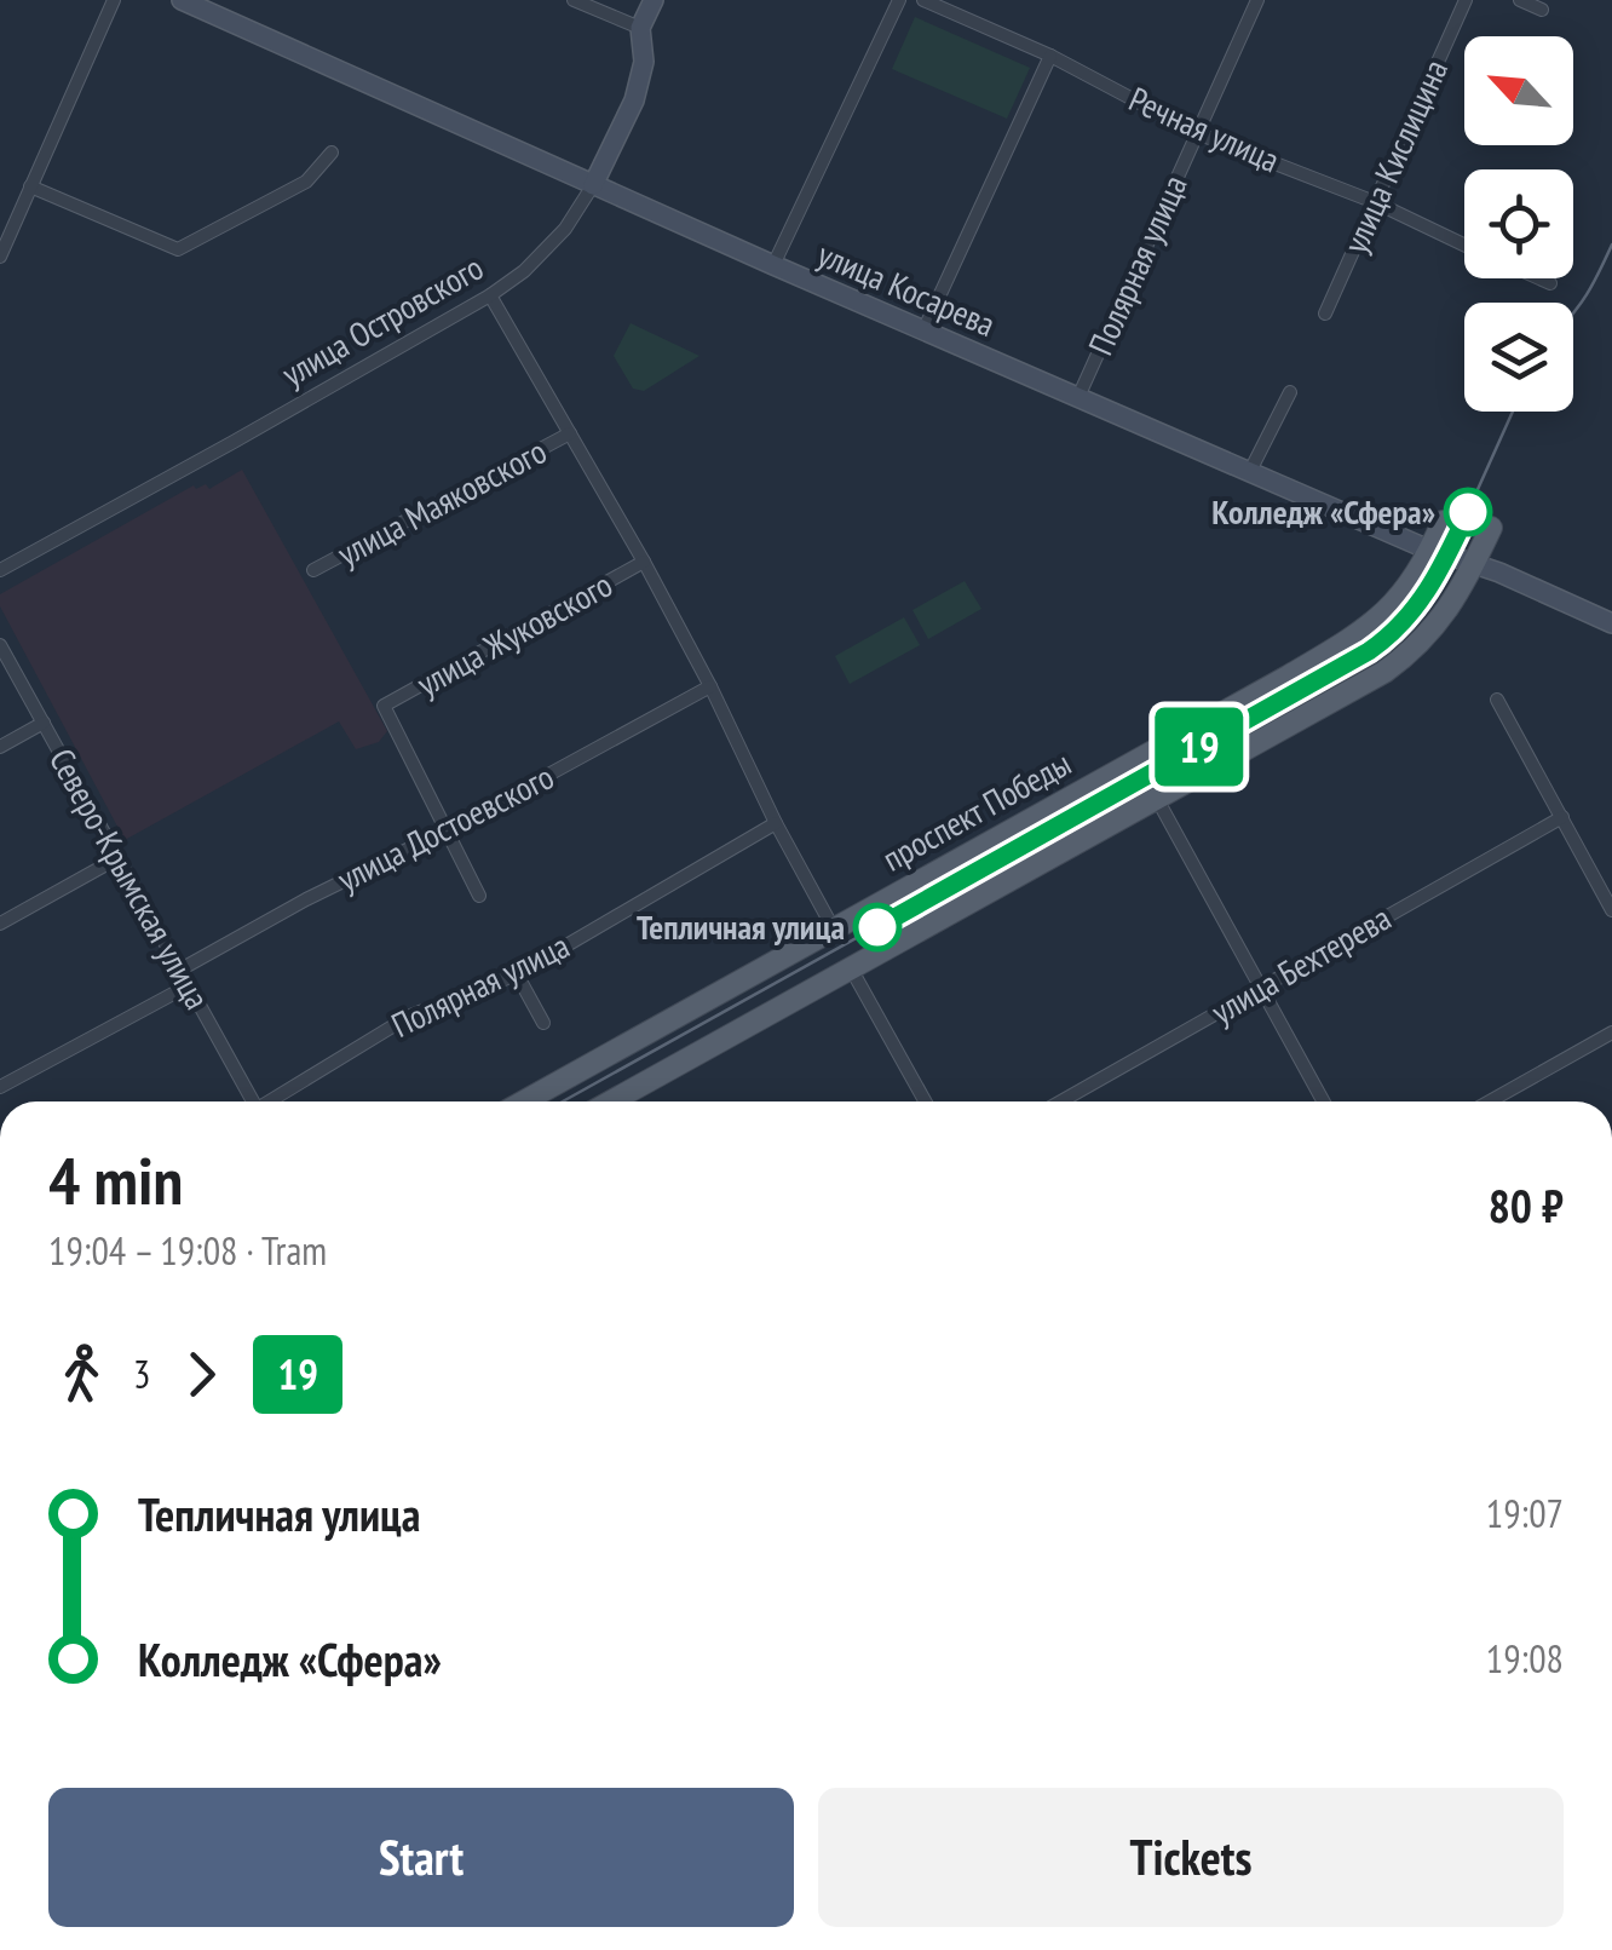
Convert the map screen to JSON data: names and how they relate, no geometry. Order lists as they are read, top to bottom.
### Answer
{
  "streets": {
    "main road": ["проспект Победы"],
    "street": [
      "Речная улица",
      "улица Кислицина",
      "Полярная улица",
      "улица Косарева",
      "улица Островского",
      "улица Маяковского",
      "улица Жуковского",
      "улица Достоевского",
      "Северо-Крымская улица",
      "улица Бехтерева"
    ]
  },
  "crossings": [
    ["Речная улица", "улица Кислицина"],
    ["Речная улица", "Полярная улица"],
    ["Полярная улица", "улица Косарева"],
    ["улица Косарева", "улица Островского"],
    ["улица Косарева", "проспект Победы"],
    ["улица Жуковского", "улица Достоевского"],
    ["улица Достоевского", "Северо-Крымская улица"]
  ],
  "places": ["Колледж «Сфера»", "Тепличная улица"],
  "lines": ["tram line 19"],
  "north": "top left",
  "page": {
    "on_map": "19",
    "heading": ["4 min", "19:04 – 19:08 · Tram", "80 ₽"],
    "legs": ["3", "19"],
    "list": [
      {
        "name": "Тепличная улица",
        "value": "19:07"
      },
      {
        "name": "Колледж «Сфера»",
        "value": "19:08"
      }
    ],
    "buttons": ["Start", "Tickets"]
  }
}
